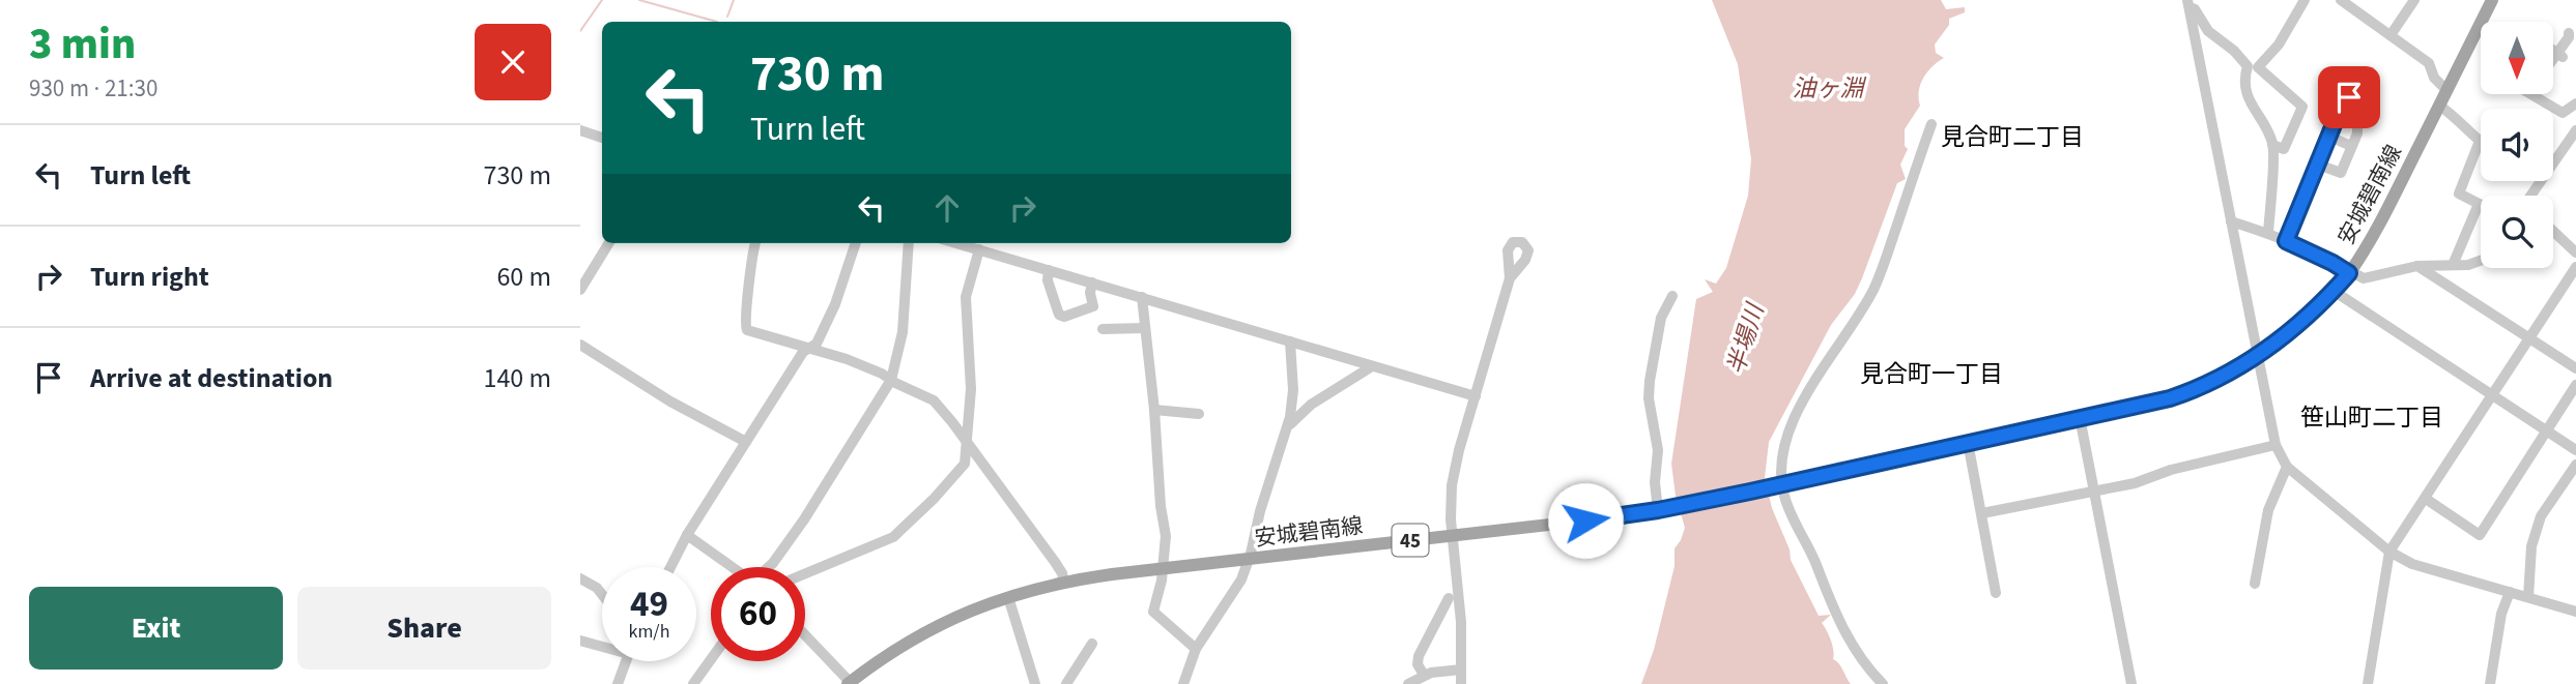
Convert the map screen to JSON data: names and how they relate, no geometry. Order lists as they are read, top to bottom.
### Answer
{
  "streets": {
    "main road": ["安城碧南線", "45"]
  },
  "districts": ["見合町二丁目", "見合町一丁目", "笹山町二丁目"],
  "water": ["油ヶ淵", "半場川"],
  "north": "bottom",
  "page": {
    "heading": ["3 min", "930 m · 21:30"],
    "turn": ["730 m", "Turn left"],
    "list": [
      {
        "name": "Turn left",
        "value": "730 m"
      },
      {
        "name": "Turn right",
        "value": "60 m"
      },
      {
        "name": "Arrive at destination",
        "value": "140 m"
      }
    ],
    "speed": "49 km/h",
    "limit": "60",
    "buttons": ["Exit", "Share"]
  }
}
